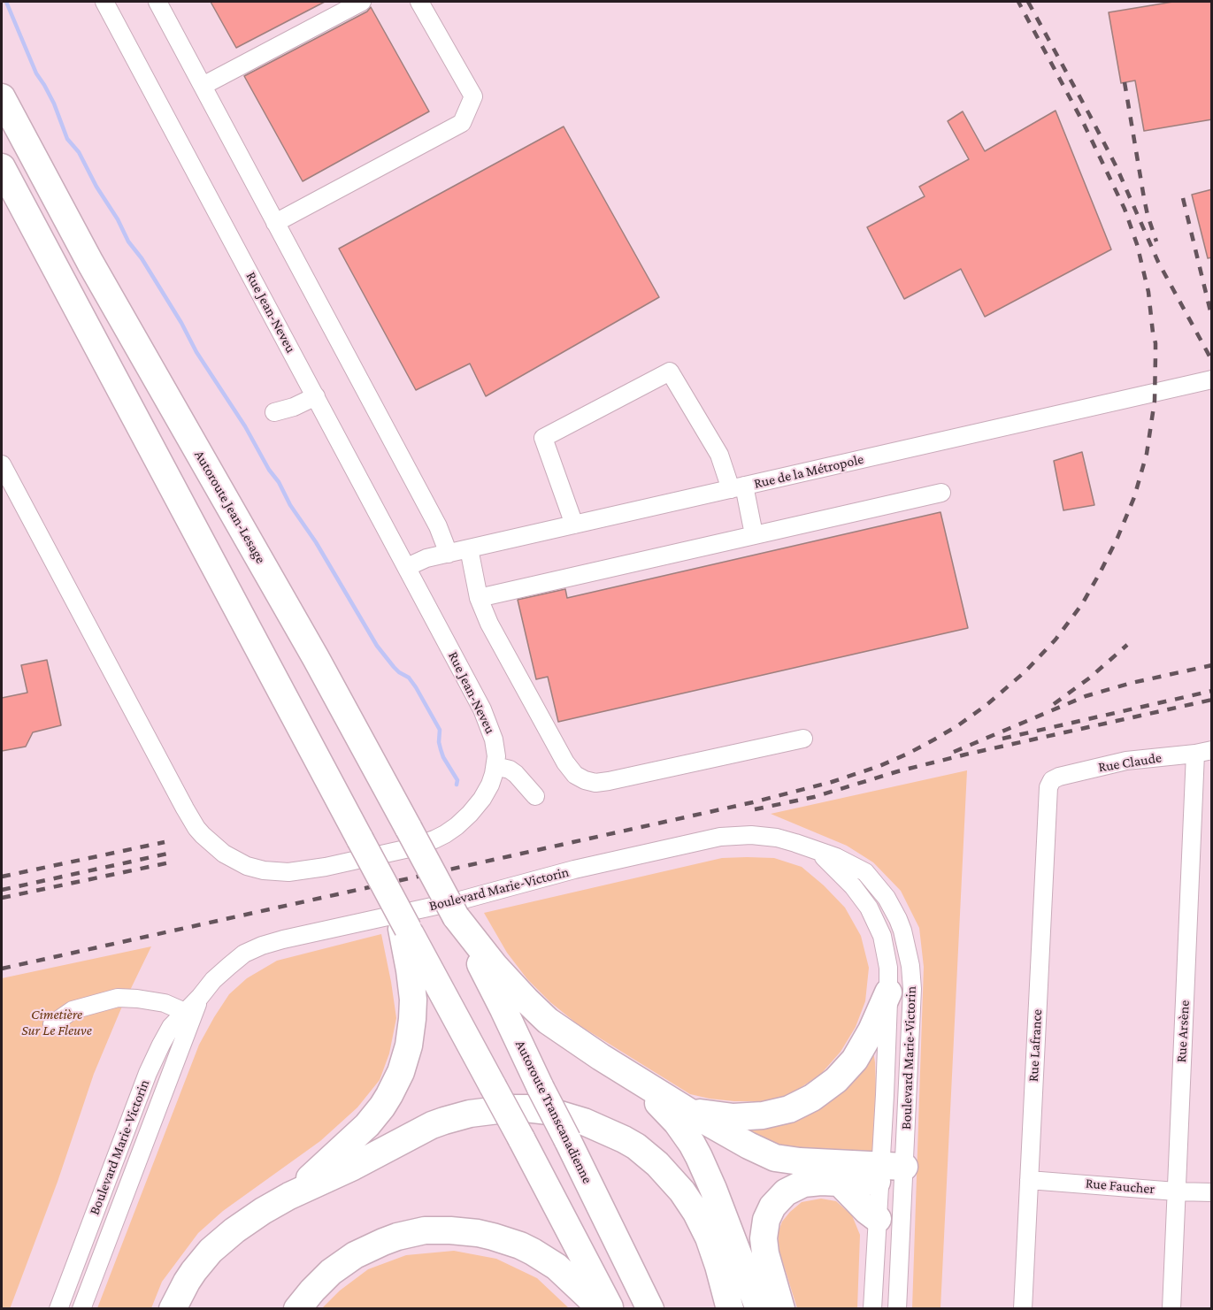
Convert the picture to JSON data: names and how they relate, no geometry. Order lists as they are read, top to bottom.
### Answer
{
  "streets": {
    "highway": ["Autoroute Jean-Lesage", "Autoroute Transcanadienne"],
    "street": [
      "Rue Jean-Neveu",
      "Rue de la Métropole",
      "Rue Claude",
      "Boulevard Marie-Victorin",
      "Rue Arsène",
      "Rue Lafrance",
      "Rue Faucher"
    ]
  },
  "crossings": [
    ["Rue Jean-Neveu", "Rue de la Métropole"],
    ["Autoroute Jean-Lesage", "Autoroute Transcanadienne"],
    ["Rue Claude", "Rue Arsène"],
    ["Rue Claude", "Rue Lafrance"],
    ["Rue Arsène", "Rue Faucher"],
    ["Rue Lafrance", "Rue Faucher"]
  ],
  "parks": ["Cimetière Sur Le Fleuve"]
}
